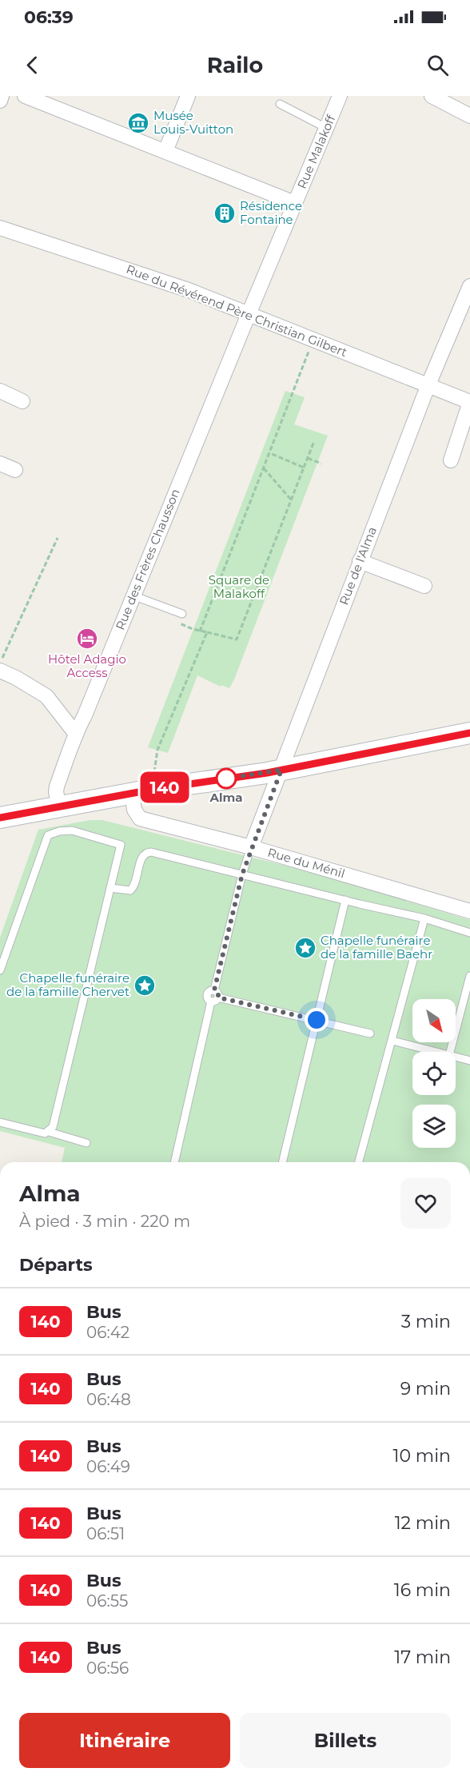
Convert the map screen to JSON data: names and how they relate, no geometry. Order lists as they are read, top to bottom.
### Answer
{
  "streets": {
    "street": [
      "Rue Malakoff",
      "Rue du Révérend Père Christian Gilbert",
      "Rue des Frères Chausson",
      "Rue de l'Alma",
      "Rue du Ménil"
    ]
  },
  "crossings": [
    ["Rue Malakoff", "Rue du Révérend Père Christian Gilbert"],
    ["Rue Malakoff", "Rue des Frères Chausson"],
    ["Rue du Révérend Père Christian Gilbert", "Rue des Frères Chausson"],
    ["Rue du Révérend Père Christian Gilbert", "Rue de l'Alma"],
    ["Rue de l'Alma", "Rue du Ménil"]
  ],
  "parks": ["Square de Malakoff"],
  "places": {
    "museum": ["Musée Louis-Vuitton"],
    "building": ["Résidence Fontaine"],
    "hotel": ["Hôtel Adagio Access"],
    "other": ["Alma"],
    "place": ["Chapelle funéraire de la famille Baehr", "Chapelle funéraire de la famille Chervet"]
  },
  "lines": ["bus line 140"],
  "north": "bottom right",
  "page": {
    "status": "06:39",
    "header": "Railo",
    "on_map": "140",
    "heading": [
      ["Alma", "À pied · 3 min · 220 m"],
      "Départs"
    ],
    "list": [
      {
        "mark": "140",
        "name": "Bus",
        "note": "06:42",
        "value": "3 min"
      },
      {
        "mark": "140",
        "name": "Bus",
        "note": "06:48",
        "value": "9 min"
      },
      {
        "mark": "140",
        "name": "Bus",
        "note": "06:49",
        "value": "10 min"
      },
      {
        "mark": "140",
        "name": "Bus",
        "note": "06:51",
        "value": "12 min"
      },
      {
        "mark": "140",
        "name": "Bus",
        "note": "06:55",
        "value": "16 min"
      },
      {
        "mark": "140",
        "name": "Bus",
        "note": "06:56",
        "value": "17 min"
      }
    ],
    "buttons": ["Itinéraire", "Billets"]
  }
}
